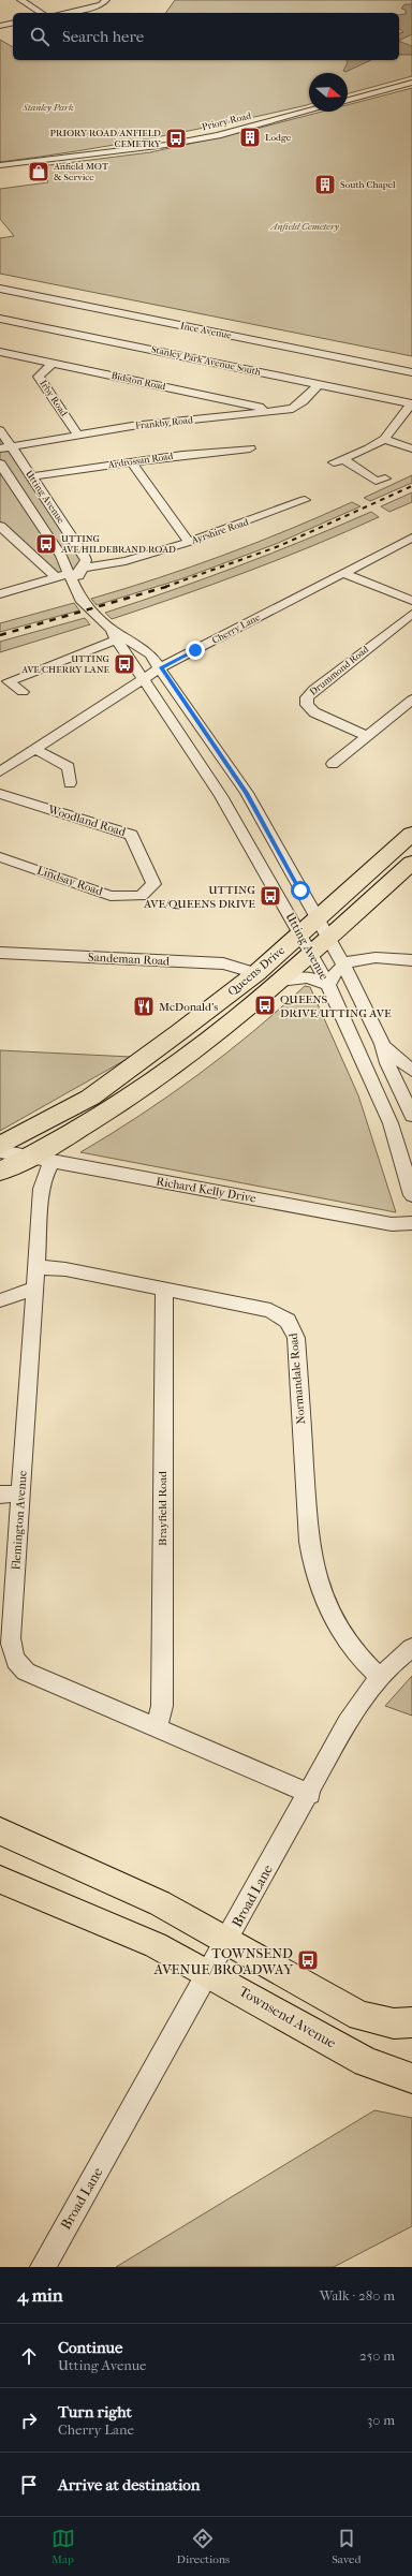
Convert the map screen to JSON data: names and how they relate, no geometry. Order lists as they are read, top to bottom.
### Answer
{
  "streets": {
    "highway": ["Queens Drive"],
    "main road": ["Townsend Avenue"],
    "street": [
      "Priory Road",
      "Ince Avenue",
      "Stanley Park Avenue South",
      "Bidston Road",
      "Irby Road",
      "Frankby Road",
      "Ardrossan Road",
      "Utting Avenue",
      "Ayrshire Road",
      "Cherry Lane",
      "Drummond Road",
      "Woodland Road",
      "Lindsay Road",
      "Sandeman Road",
      "Richard Kelly Drive",
      "Normandale Road",
      "Brayfield Road",
      "Flemington Avenue",
      "Broad Lane"
    ]
  },
  "crossings": [
    ["Stanley Park Avenue South", "Frankby Road"],
    ["Bidston Road", "Irby Road"],
    ["Bidston Road", "Frankby Road"],
    ["Irby Road", "Frankby Road"],
    ["Frankby Road", "Utting Avenue"],
    ["Ardrossan Road", "Utting Avenue"],
    ["Utting Avenue", "Ayrshire Road"],
    ["Utting Avenue", "Cherry Lane"],
    ["Utting Avenue", "Queens Drive"],
    ["Woodland Road", "Lindsay Road"],
    ["Sandeman Road", "Queens Drive"],
    ["Queens Drive", "Richard Kelly Drive"],
    ["Richard Kelly Drive", "Flemington Avenue"],
    ["Normandale Road", "Brayfield Road"],
    ["Normandale Road", "Flemington Avenue"],
    ["Normandale Road", "Broad Lane"],
    ["Brayfield Road", "Flemington Avenue"],
    ["Flemington Avenue", "Broad Lane"],
    ["Broad Lane", "Townsend Avenue"]
  ],
  "parks": ["Stanley Park", "Anfield Cemetery"],
  "places": {
    "building": ["Lodge", "South Chapel"],
    "bus stop": [
      "PRIORY ROAD/ANFIELD CEMETRY",
      "UTTING AVE/HILDEBRAND ROAD",
      "UTTING AVE/CHERRY LANE",
      "UTTING AVE/QUEENS DRIVE",
      "QUEENS DRIVE/UTTING AVE",
      "TOWNSEND AVENUE/BROADWAY"
    ],
    "shop": ["Anfield MOT & Service"],
    "restaurant": ["McDonald's"]
  },
  "north": "right",
  "page": {
    "search": "Search here",
    "heading": ["4 min", "Walk · 280 m"],
    "list": [
      ["Continue", "Utting Avenue", "250 m"],
      ["Turn right", "Cherry Lane", "30 m"],
      "Arrive at destination"
    ],
    "nav": ["Map", "Directions", "Saved"]
  }
}
